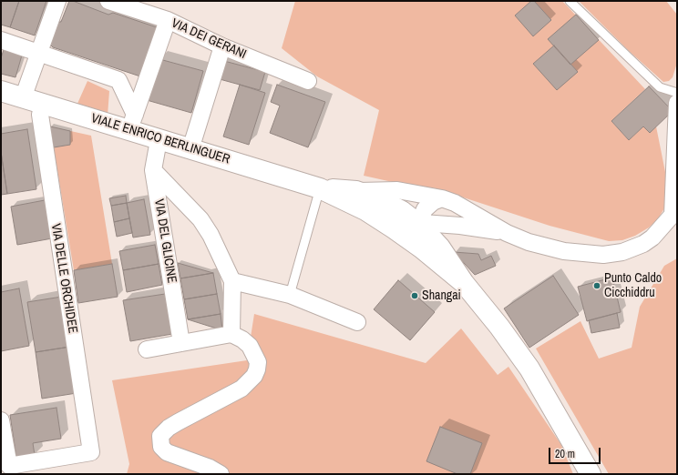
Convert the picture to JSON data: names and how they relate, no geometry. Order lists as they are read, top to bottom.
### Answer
{
  "streets": {
    "main road": ["VIALE ENRICO BERLINGUER"],
    "street": ["VIA DEI GERANI", "VIA DEL GLICINE", "VIA DELLE ORCHIDEE"]
  },
  "crossings": [
    ["VIALE ENRICO BERLINGUER", "VIA DEL GLICINE"],
    ["VIALE ENRICO BERLINGUER", "VIA DELLE ORCHIDEE"]
  ],
  "places": ["Punto Caldo Cicchiddru", "Shangai"],
  "scale_bar": "20 m"
}
